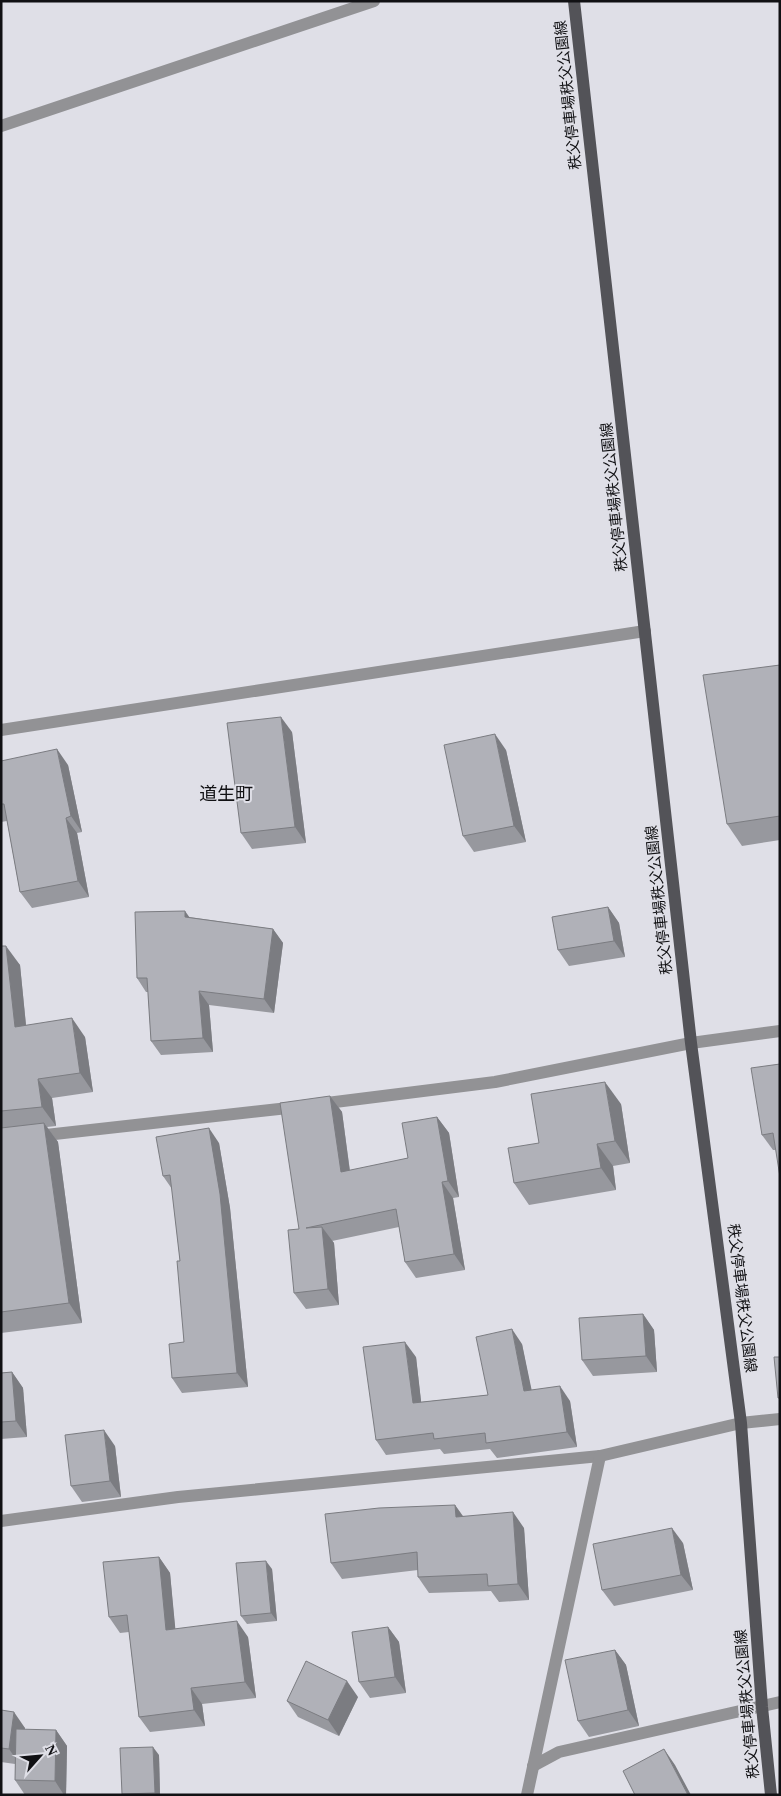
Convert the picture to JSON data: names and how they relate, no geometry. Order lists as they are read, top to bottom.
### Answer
{
  "streets": {
    "main road": ["秩父停車場秩父公園線"]
  },
  "districts": ["道生町"],
  "north": "top right"
}
